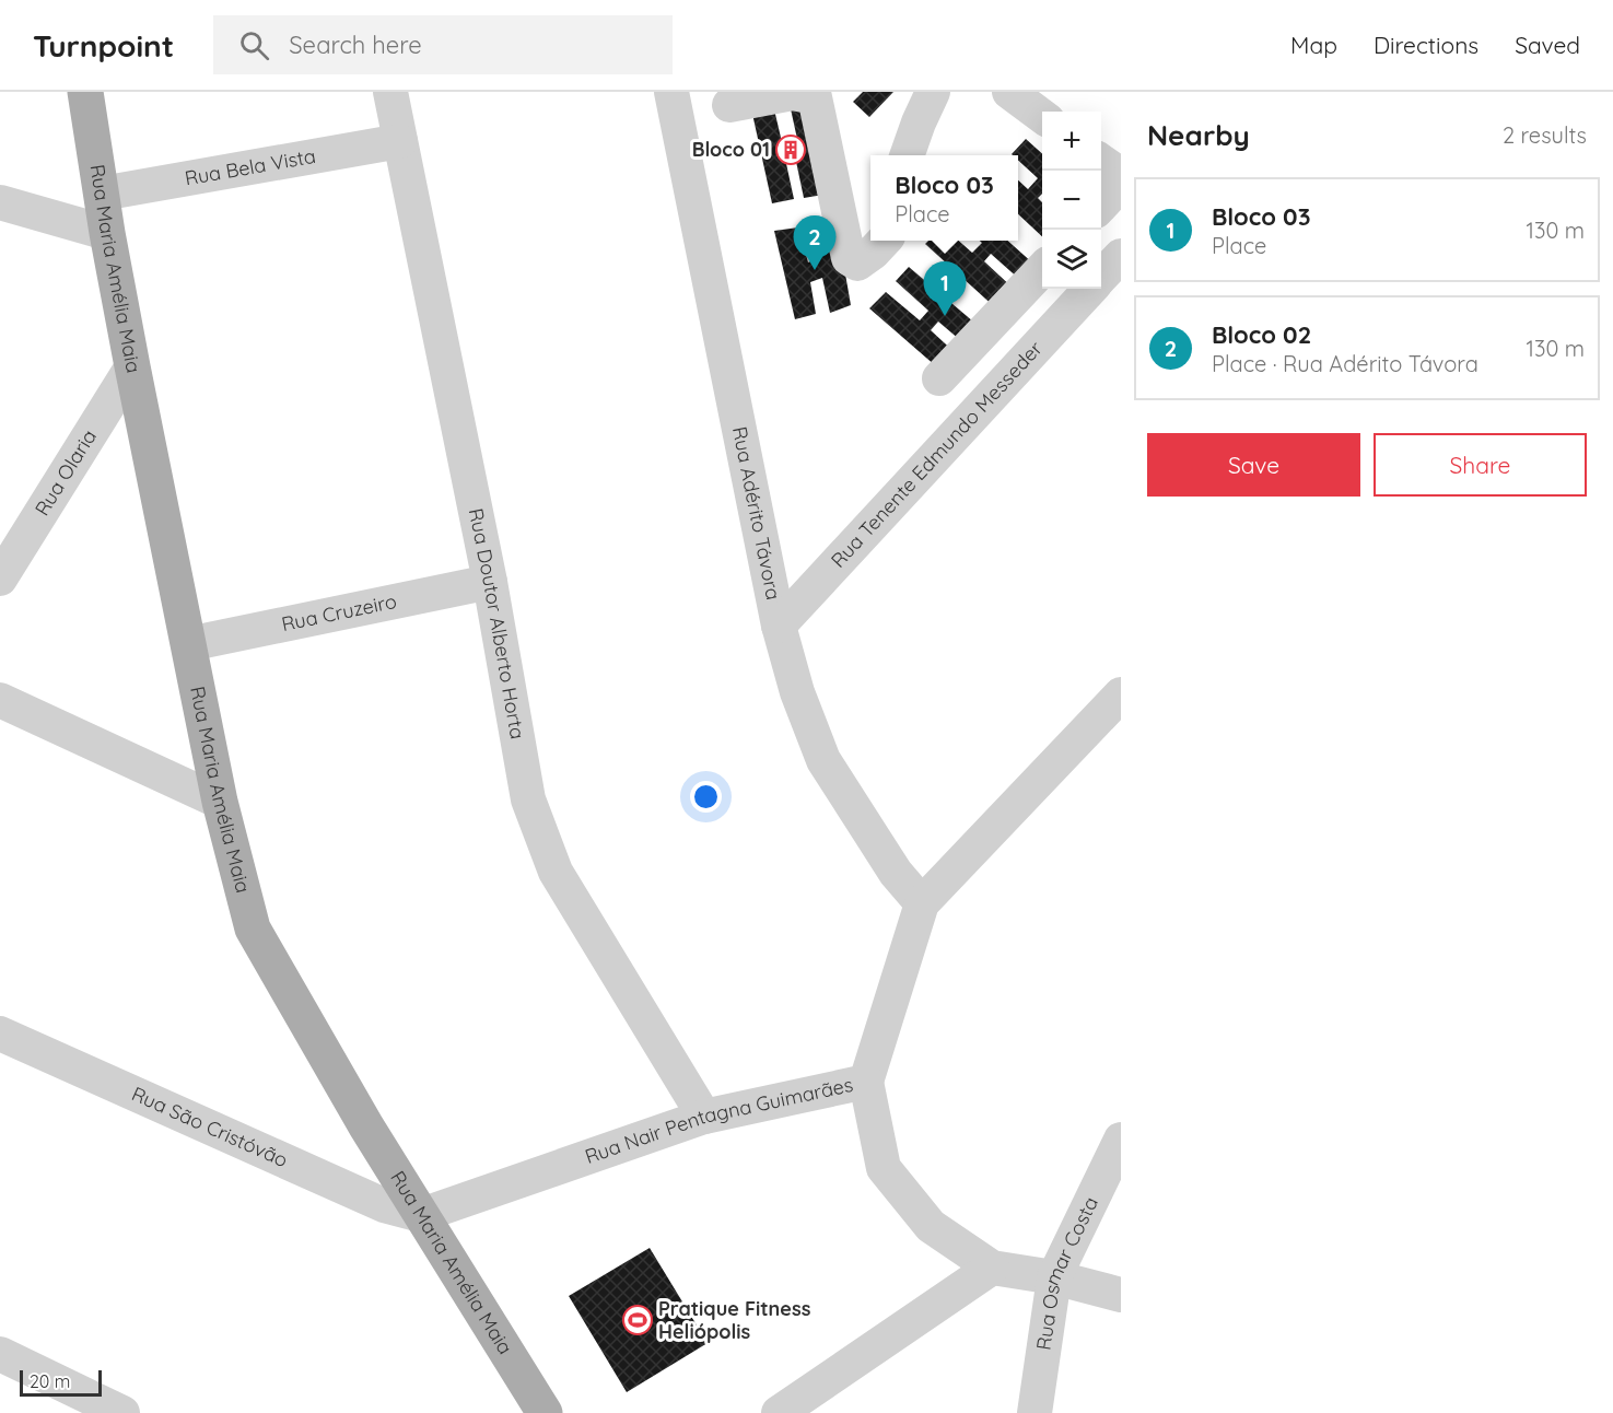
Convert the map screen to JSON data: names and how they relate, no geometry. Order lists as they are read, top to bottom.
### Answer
{
  "streets": {
    "main road": ["Rua Maria Amélia Maia"],
    "street": [
      "Rua Bela Vista",
      "Rua Tenente Edmundo Messeder",
      "Rua Olaria",
      "Rua Adérito Távora",
      "Rua Cruzeiro",
      "Rua Doutor Alberto Horta",
      "Rua Nair Pentagna Guimarães",
      "Rua São Cristóvão",
      "Rua Osmar Costa"
    ]
  },
  "crossings": [
    ["Rua Bela Vista", "Rua Maria Amélia Maia"],
    ["Rua Bela Vista", "Rua Doutor Alberto Horta"],
    ["Rua Maria Amélia Maia", "Rua Olaria"],
    ["Rua Maria Amélia Maia", "Rua Cruzeiro"],
    ["Rua Maria Amélia Maia", "Rua Nair Pentagna Guimarães"],
    ["Rua Maria Amélia Maia", "Rua São Cristóvão"],
    ["Rua Tenente Edmundo Messeder", "Rua Adérito Távora"],
    ["Rua Adérito Távora", "Rua Nair Pentagna Guimarães"],
    ["Rua Cruzeiro", "Rua Doutor Alberto Horta"],
    ["Rua Doutor Alberto Horta", "Rua Nair Pentagna Guimarães"],
    ["Rua Nair Pentagna Guimarães", "Rua São Cristóvão"]
  ],
  "places": {
    "building": ["Bloco 01"],
    "sports": ["Pratique Fitness Heliópolis"]
  },
  "scale_bar": "20 m",
  "page": {
    "header": "Turnpoint",
    "search": "Search here",
    "nav": ["Map", "Directions", "Saved"],
    "heading": ["Nearby", "2 results"],
    "map_buttons": ["+", "−"],
    "popup": ["Bloco 03", "Place"],
    "list": [
      {
        "mark": "1",
        "name": "Bloco 03",
        "note": "Place",
        "value": "130 m"
      },
      {
        "mark": "2",
        "name": "Bloco 02",
        "note": "Place · Rua Adérito Távora",
        "value": "130 m"
      }
    ],
    "pins": ["2", "1"],
    "buttons": ["Save", "Share"],
    "scale": "20 m"
  }
}
